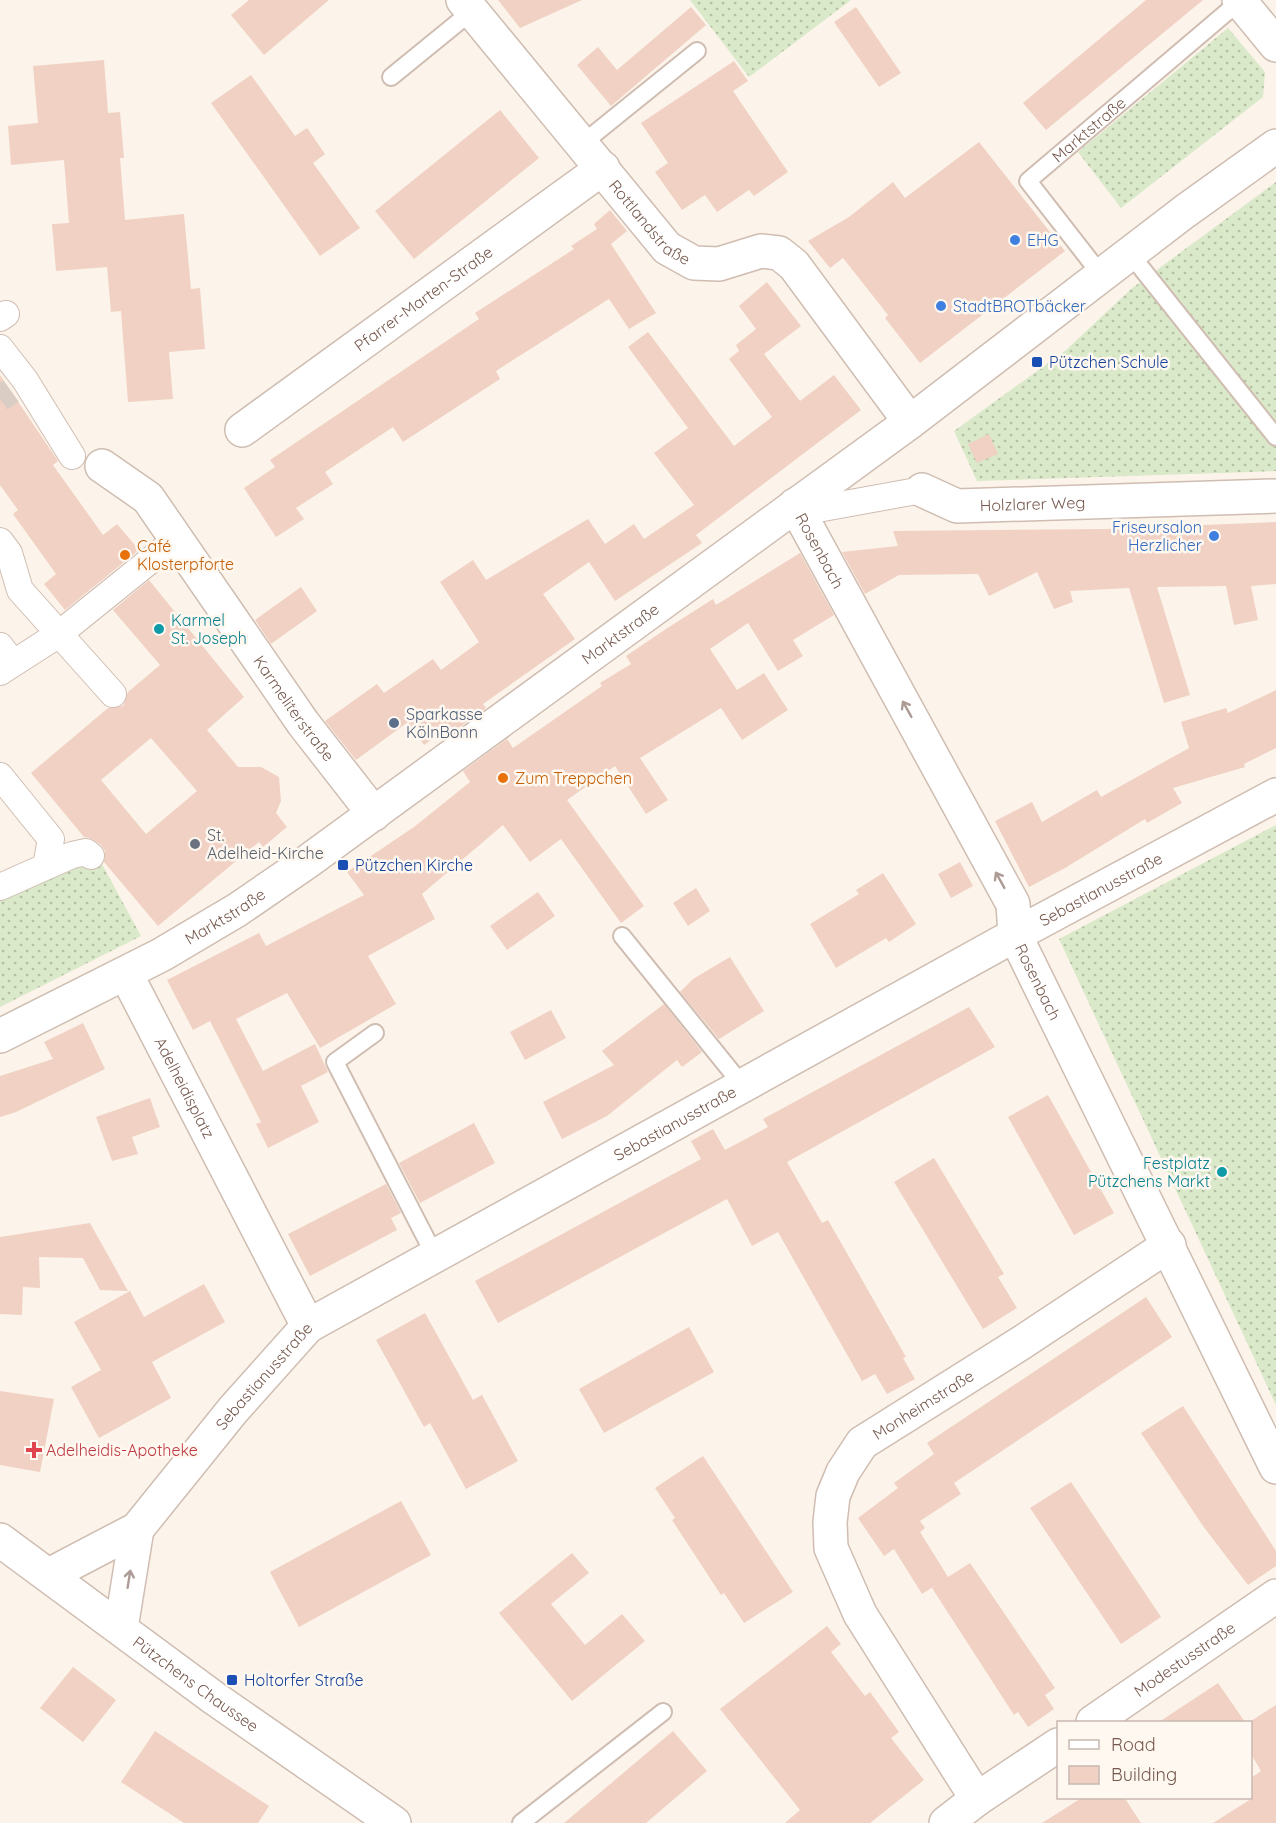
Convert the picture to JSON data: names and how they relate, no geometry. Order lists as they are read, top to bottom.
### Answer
{
  "streets": {
    "street": [
      "Marktstraße",
      "Rottlandstraße",
      "Pfarrer-Marten-Straße",
      "Holzlarer Weg",
      "Rosenbach",
      "Karmeliterstraße",
      "Sebastianusstraße",
      "Adelheidisplatz",
      "Monheimstraße",
      "Modestusstraße",
      "Pützchens Chaussee"
    ]
  },
  "crossings": [
    ["Marktstraße", "Rottlandstraße"],
    ["Marktstraße", "Holzlarer Weg"],
    ["Marktstraße", "Rosenbach"],
    ["Marktstraße", "Karmeliterstraße"],
    ["Marktstraße", "Adelheidisplatz"],
    ["Rottlandstraße", "Pfarrer-Marten-Straße"],
    ["Holzlarer Weg", "Rosenbach"],
    ["Rosenbach", "Sebastianusstraße"],
    ["Rosenbach", "Monheimstraße"],
    ["Sebastianusstraße", "Adelheidisplatz"],
    ["Sebastianusstraße", "Pützchens Chaussee"]
  ],
  "one_way": ["Rosenbach"],
  "places": {
    "other": [
      "EHG",
      "StadtBROTbäcker",
      "Friseursalon Herzlicher",
      "Café Klosterpforte",
      "Karmel St. Joseph",
      "Sparkasse KölnBonn",
      "Zum Treppchen",
      "St. Adelheid-Kirche",
      "Festplatz Pützchens Markt"
    ],
    "transit": ["Pützchen Schule", "Pützchen Kirche", "Holtorfer Straße"],
    "health": ["Adelheidis-Apotheke"]
  },
  "legend": ["Road", "Building"]
}
